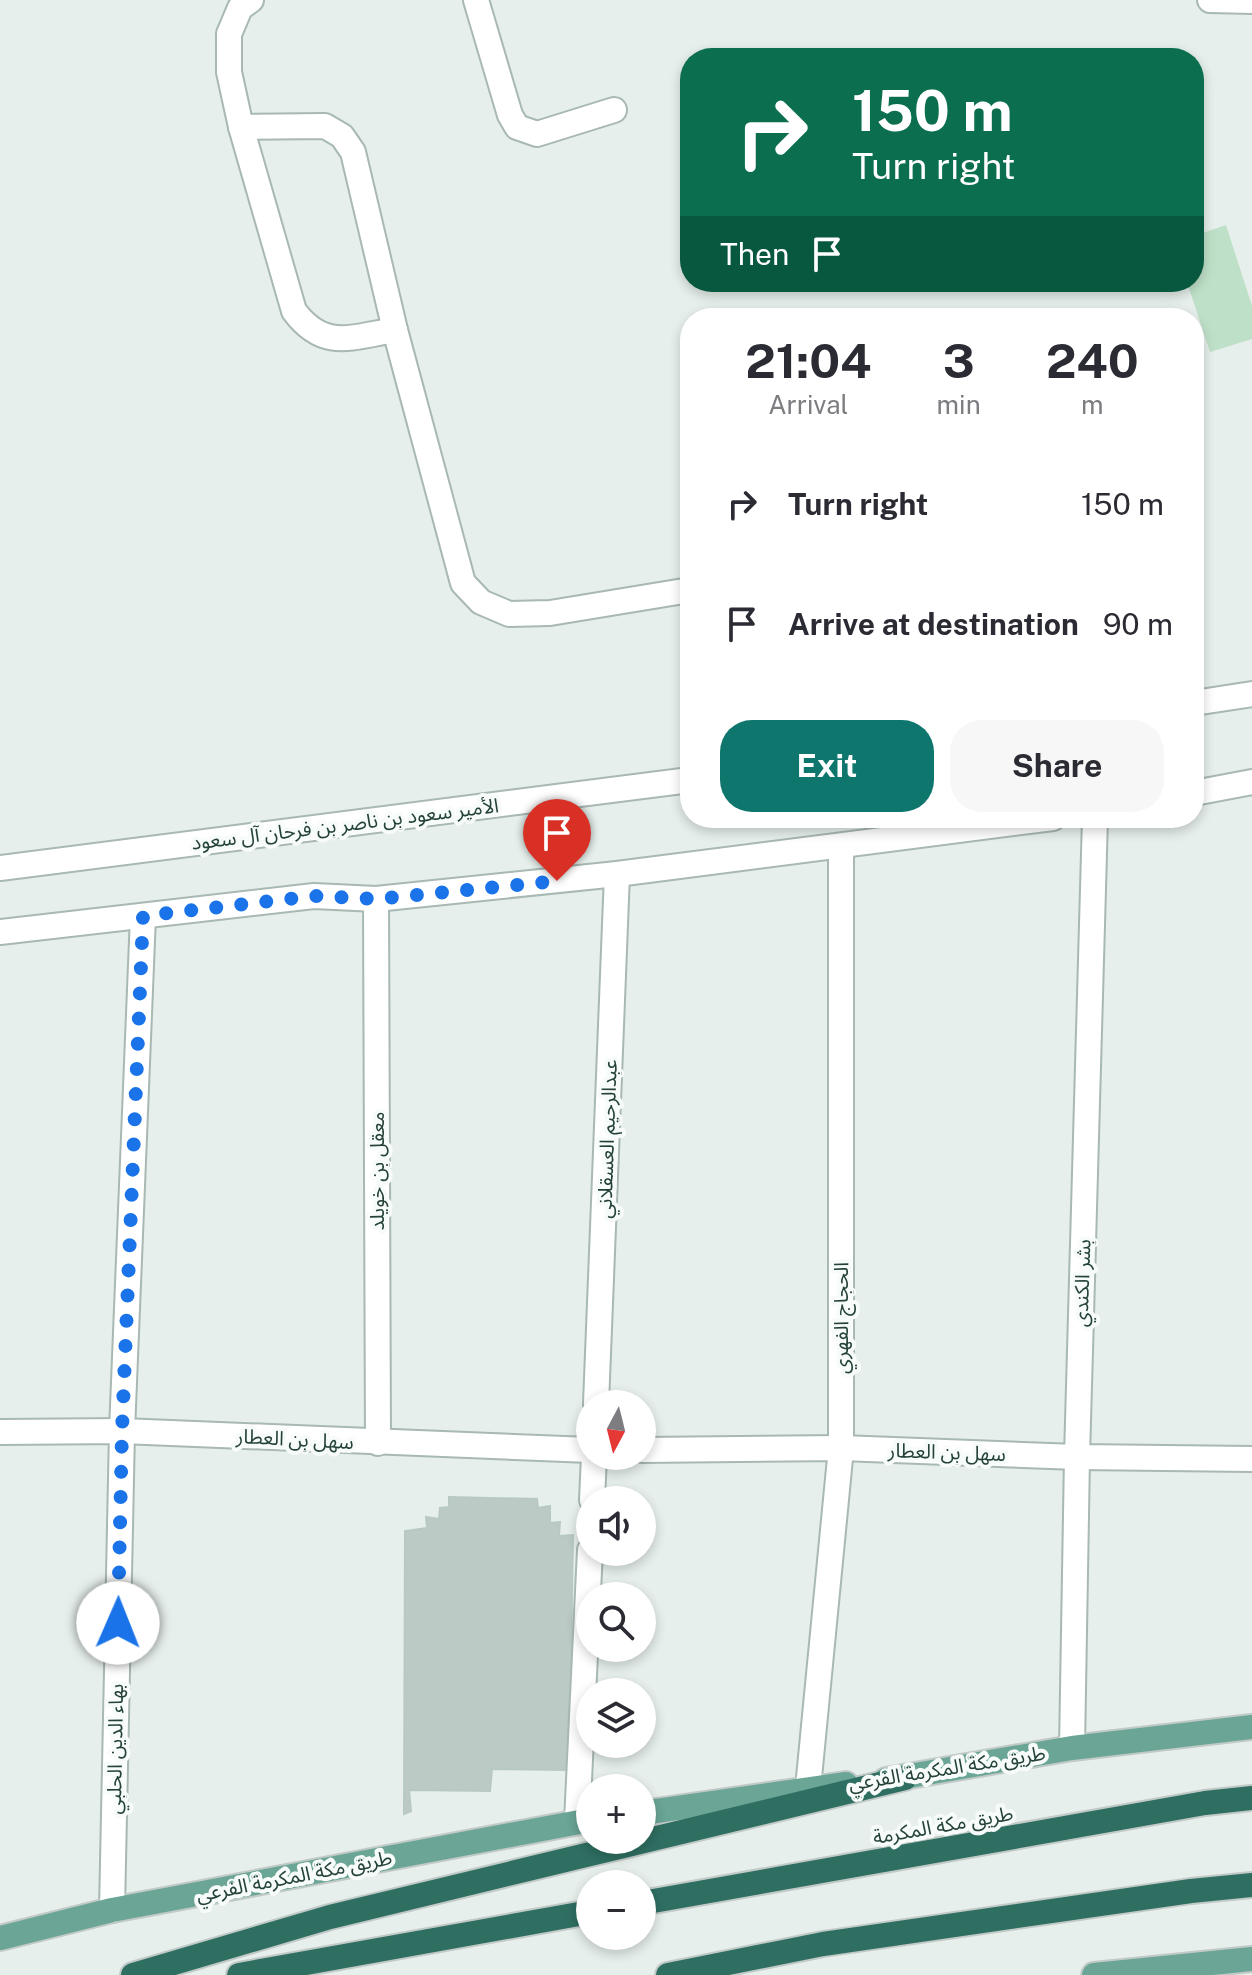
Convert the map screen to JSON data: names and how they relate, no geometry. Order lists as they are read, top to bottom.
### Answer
{
  "streets": {
    "highway": ["طريق مكة المكرمة"],
    "main road": ["طريق مكة المكرمة الفرعي"],
    "street": [
      "الأمير سعود بن ناصر بن فرحان آل سعود",
      "عبدالرحيم العسقلاني",
      "معقل بن خويلد",
      "بشر الكندي",
      "الحجاج الفهري",
      "سهل بن العطار",
      "بهاء الدين الحلبي"
    ]
  },
  "crossings": [
    ["معقل بن خويلد", "سهل بن العطار"],
    ["بشر الكندي", "سهل بن العطار"],
    ["بشر الكندي", "طريق مكة المكرمة الفرعي"],
    ["الحجاج الفهري", "سهل بن العطار"],
    ["الحجاج الفهري", "طريق مكة المكرمة الفرعي"],
    ["سهل بن العطار", "بهاء الدين الحلبي"],
    ["بهاء الدين الحلبي", "طريق مكة المكرمة الفرعي"]
  ],
  "north": "bottom",
  "page": {
    "turn": ["150 m", "Turn right"],
    "then": "Then",
    "eta": [
      "21:04",
      "Arrival",
      "3",
      "min",
      "240",
      "m"
    ],
    "list": [
      {
        "name": "Turn right",
        "value": "150 m"
      },
      {
        "name": "Arrive at destination",
        "value": "90 m"
      }
    ],
    "buttons": ["Exit", "Share"],
    "map_buttons": ["+", "−"]
  }
}
